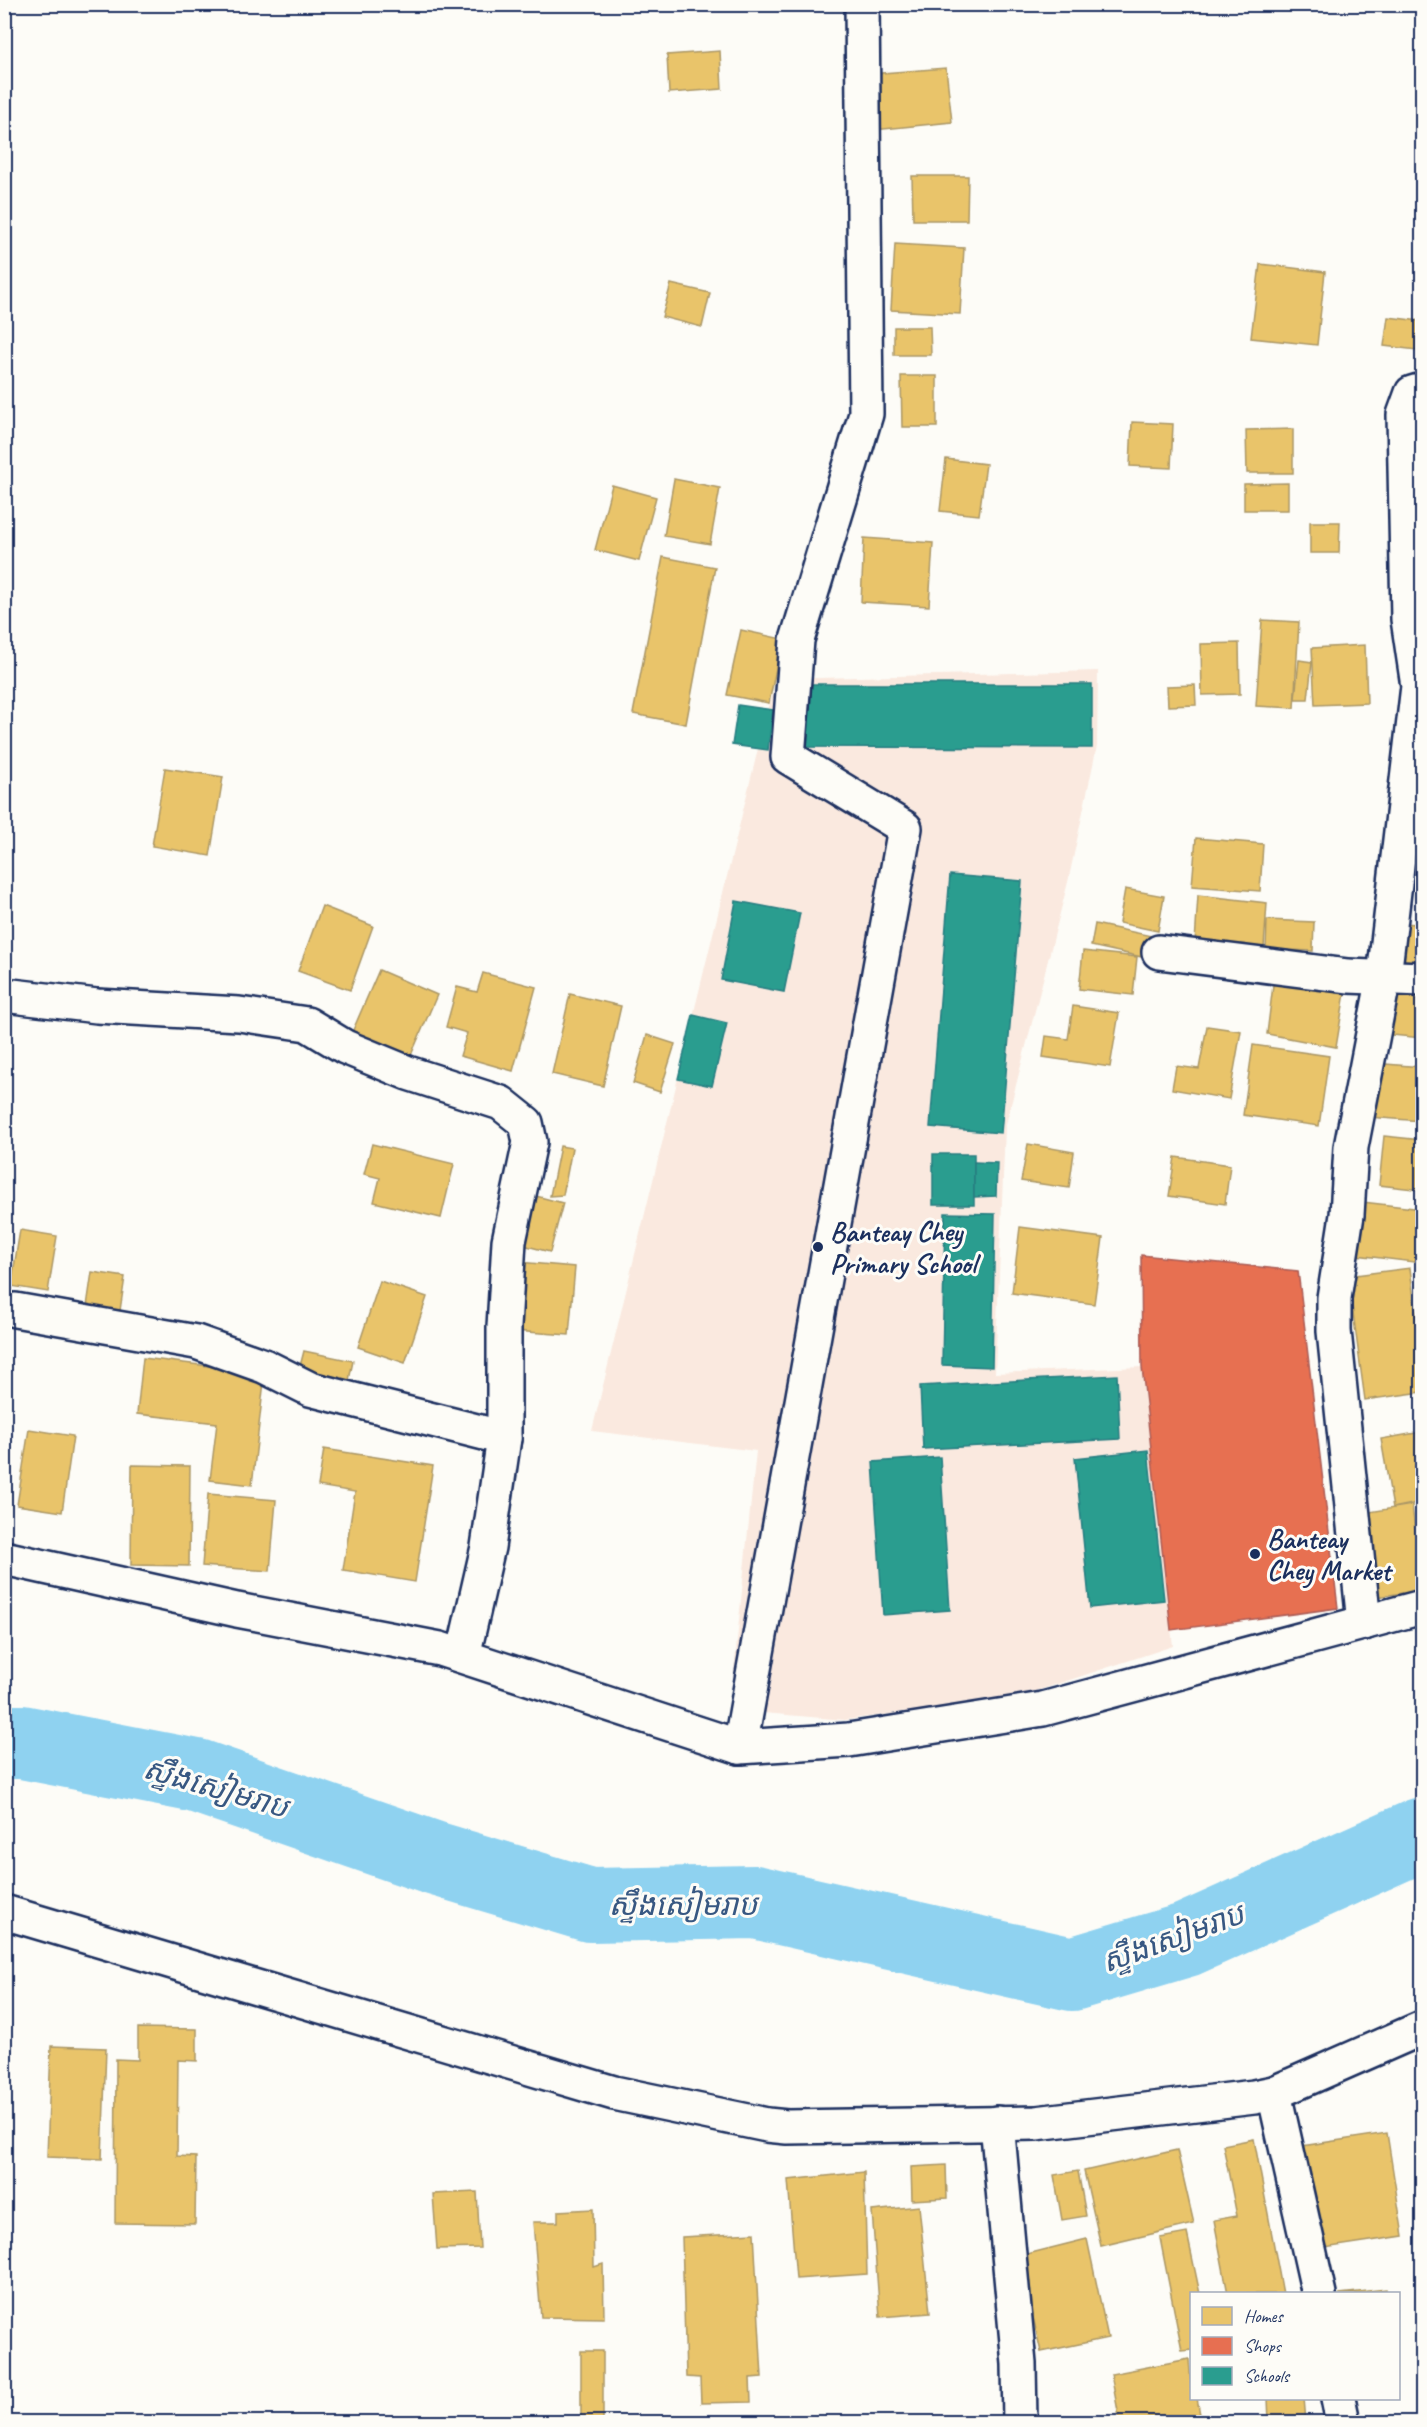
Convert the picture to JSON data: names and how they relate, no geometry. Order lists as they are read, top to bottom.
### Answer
{
  "water": ["ស្ទឹងសៀមរាប"],
  "places": ["Banteay Chey Primary School", "Banteay Chey Market"],
  "legend": ["Homes", "Shops", "Schools"]
}
